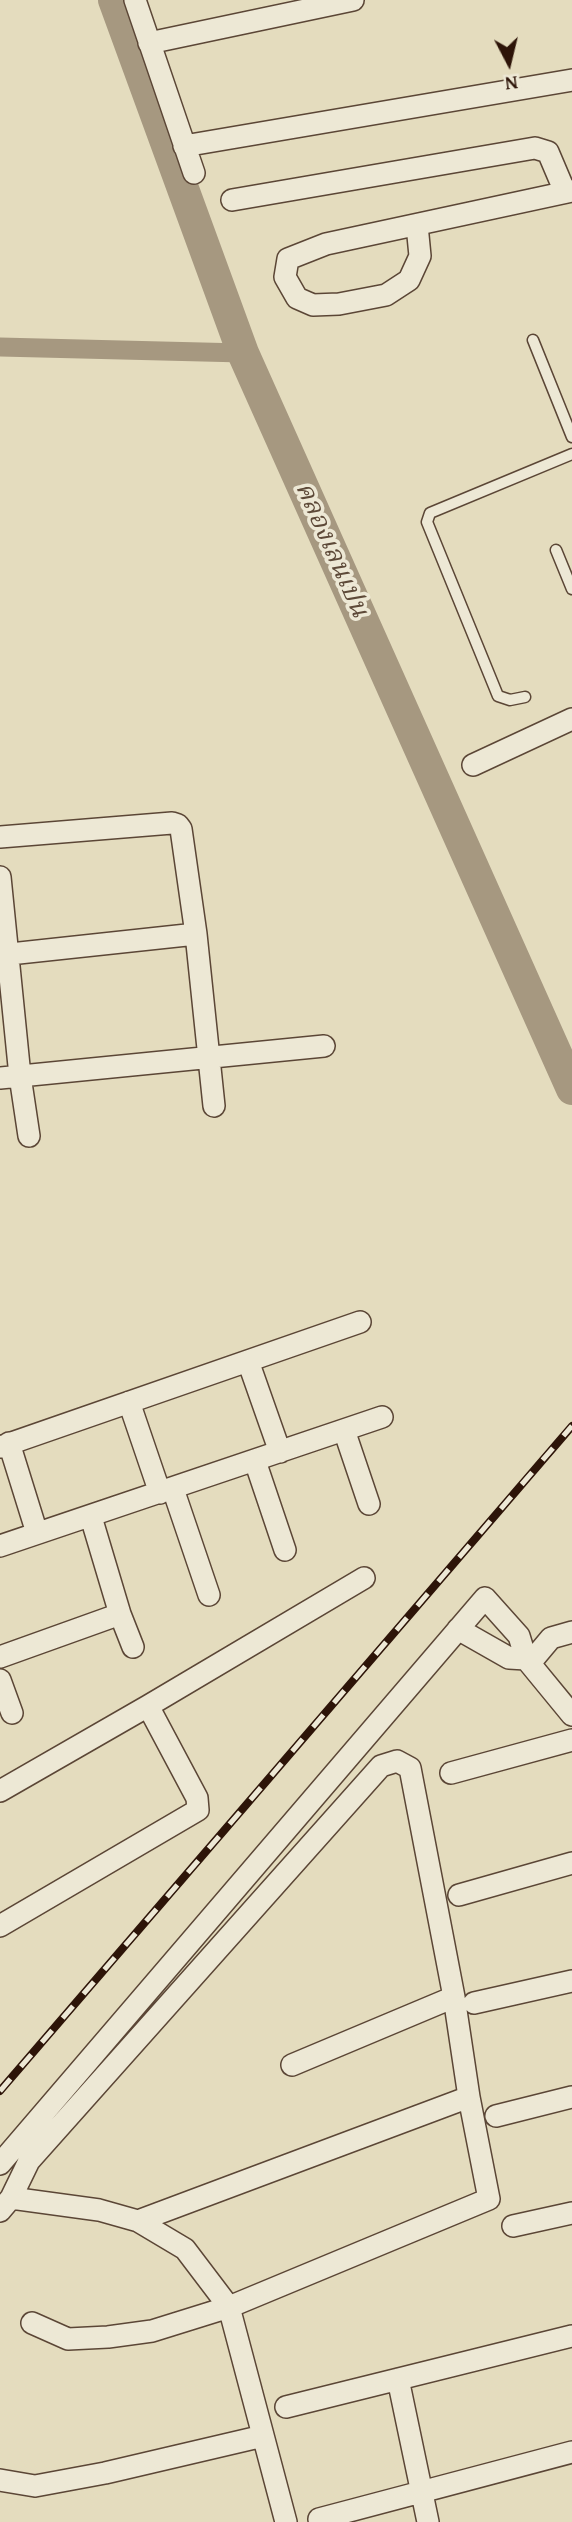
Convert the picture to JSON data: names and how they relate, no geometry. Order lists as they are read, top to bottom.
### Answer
{
  "water": ["คลองเลนเปน"],
  "north": "bottom"
}
